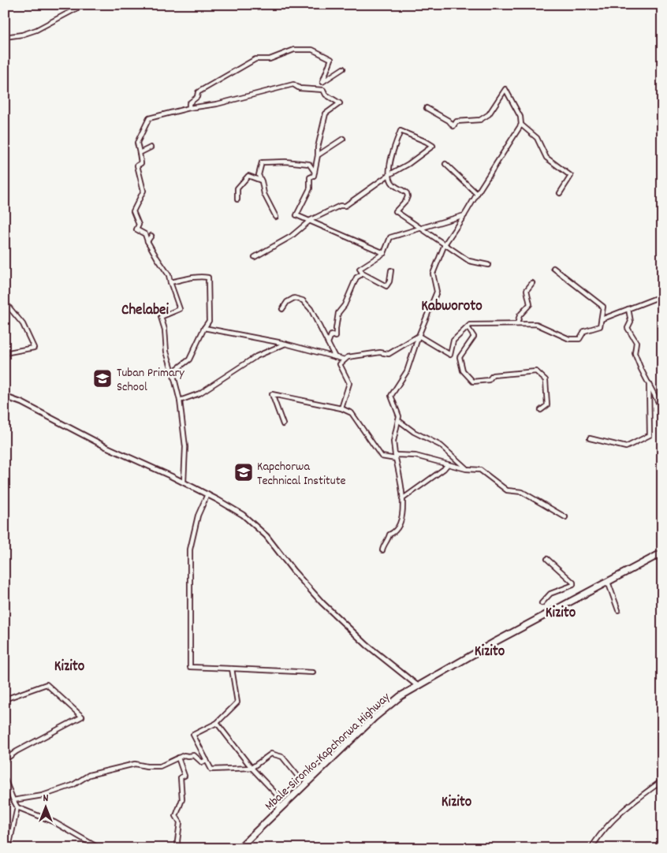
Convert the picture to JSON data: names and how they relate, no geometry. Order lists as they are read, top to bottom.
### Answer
{
  "streets": {
    "main road": ["Mbale-Sironko-Kapchorwa Highway"]
  },
  "districts": [
    "Kabworoto",
    "Chelabei",
    "Kizito",
    "Kizito",
    "Kizito",
    "Kizito"
  ],
  "places": {
    "school or university": ["Tuban Primary School", "Kapchorwa Technical Institute"]
  },
  "north": "top"
}
